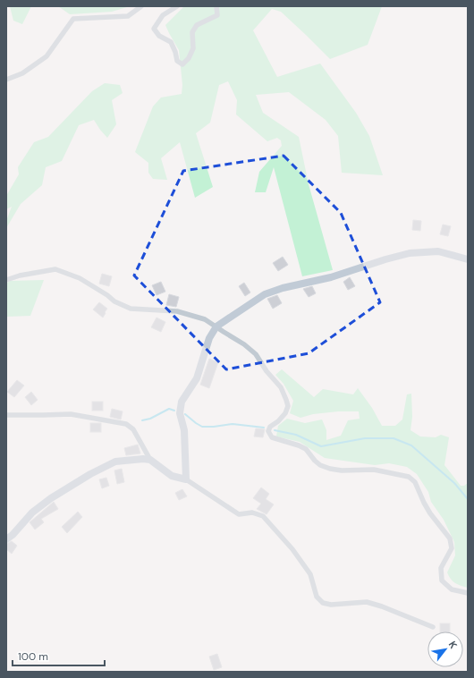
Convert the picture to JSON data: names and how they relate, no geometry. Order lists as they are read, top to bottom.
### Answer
{
  "scale_bar": "100 m",
  "north": "top right"
}
